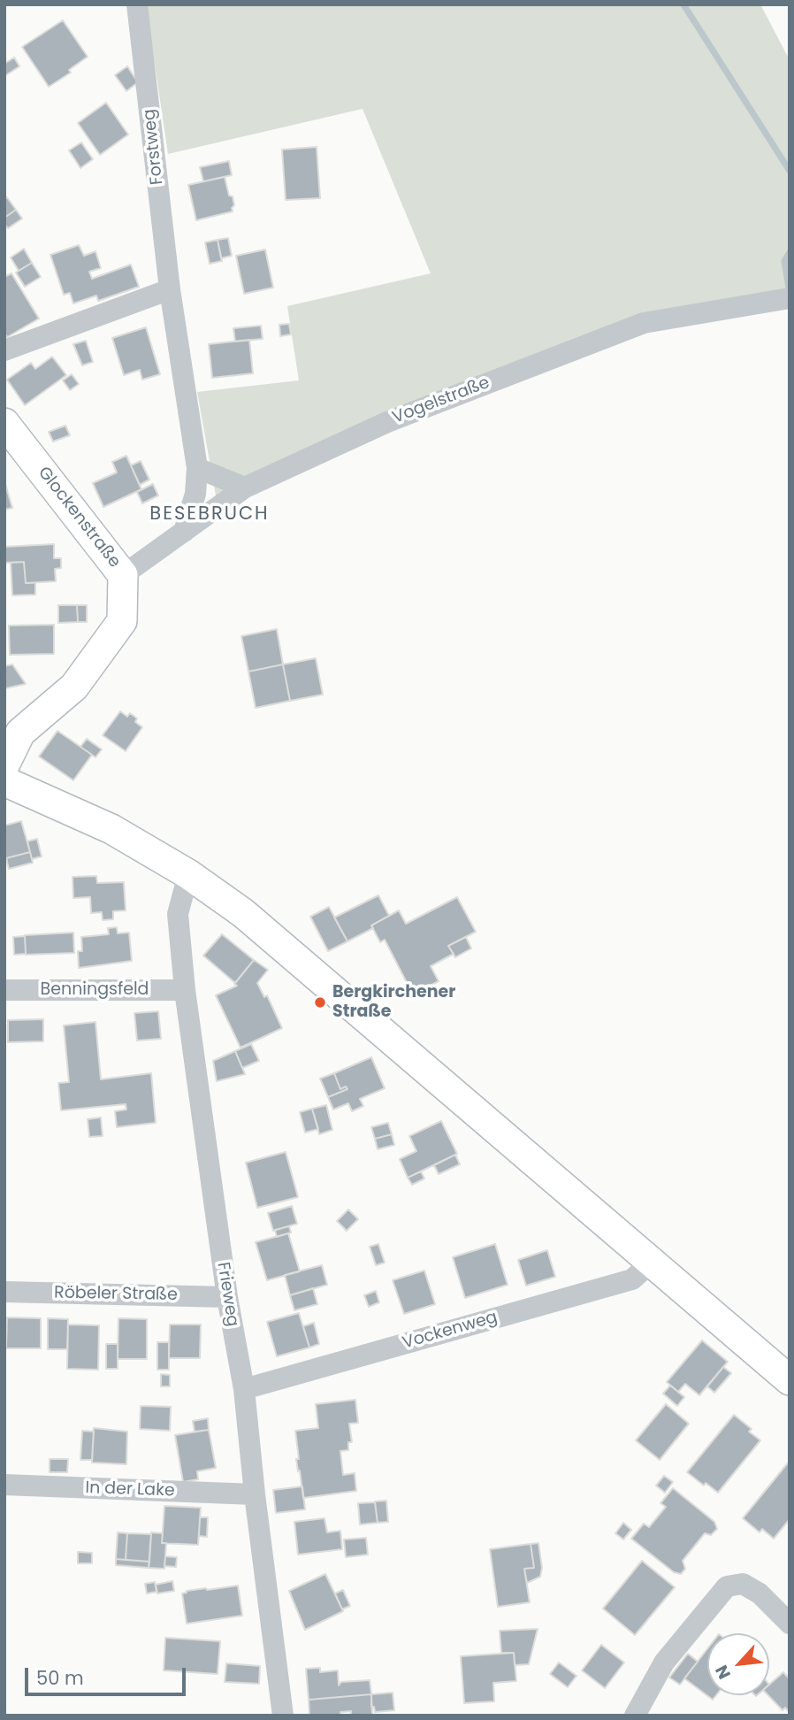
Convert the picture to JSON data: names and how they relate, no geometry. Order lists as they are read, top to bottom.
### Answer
{
  "streets": {
    "street": [
      "Forstweg",
      "Vogelstraße",
      "Glockenstraße",
      "Benningsfeld",
      "Röbeler Straße",
      "Frieweg",
      "Vockenweg",
      "In der Lake"
    ]
  },
  "crossings": [
    ["Forstweg", "Vogelstraße"],
    ["Vogelstraße", "Glockenstraße"],
    ["Benningsfeld", "Frieweg"],
    ["Röbeler Straße", "Frieweg"],
    ["Frieweg", "Vockenweg"],
    ["Frieweg", "In der Lake"]
  ],
  "districts": ["BESEBRUCH"],
  "places": ["Bergkirchener Straße"],
  "scale_bar": "50 m",
  "north": "bottom left"
}
